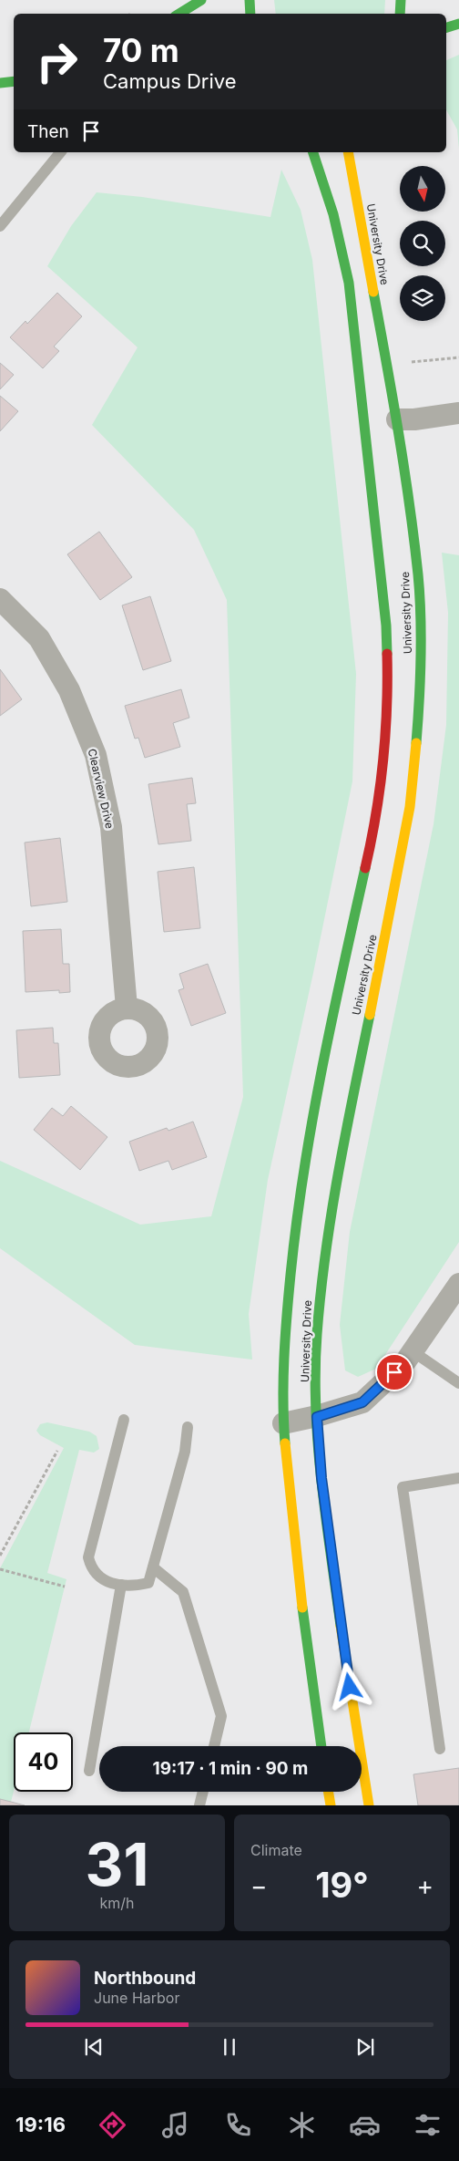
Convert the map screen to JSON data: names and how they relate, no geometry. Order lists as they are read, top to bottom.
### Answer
{
  "streets": {
    "street": ["University Drive", "Clearview Drive"]
  },
  "north": "bottom",
  "page": {
    "turn": ["70 m", "Campus Drive"],
    "then": "Then",
    "limit": "40",
    "trip": "19:17 · 1 min · 90 m",
    "tile": [
      ["31", "km/h"],
      "Climate"
    ],
    "heat": ["−", "19°", "+"],
    "song": ["Northbound", "June Harbor"],
    "tabs": "19:16"
  }
}
